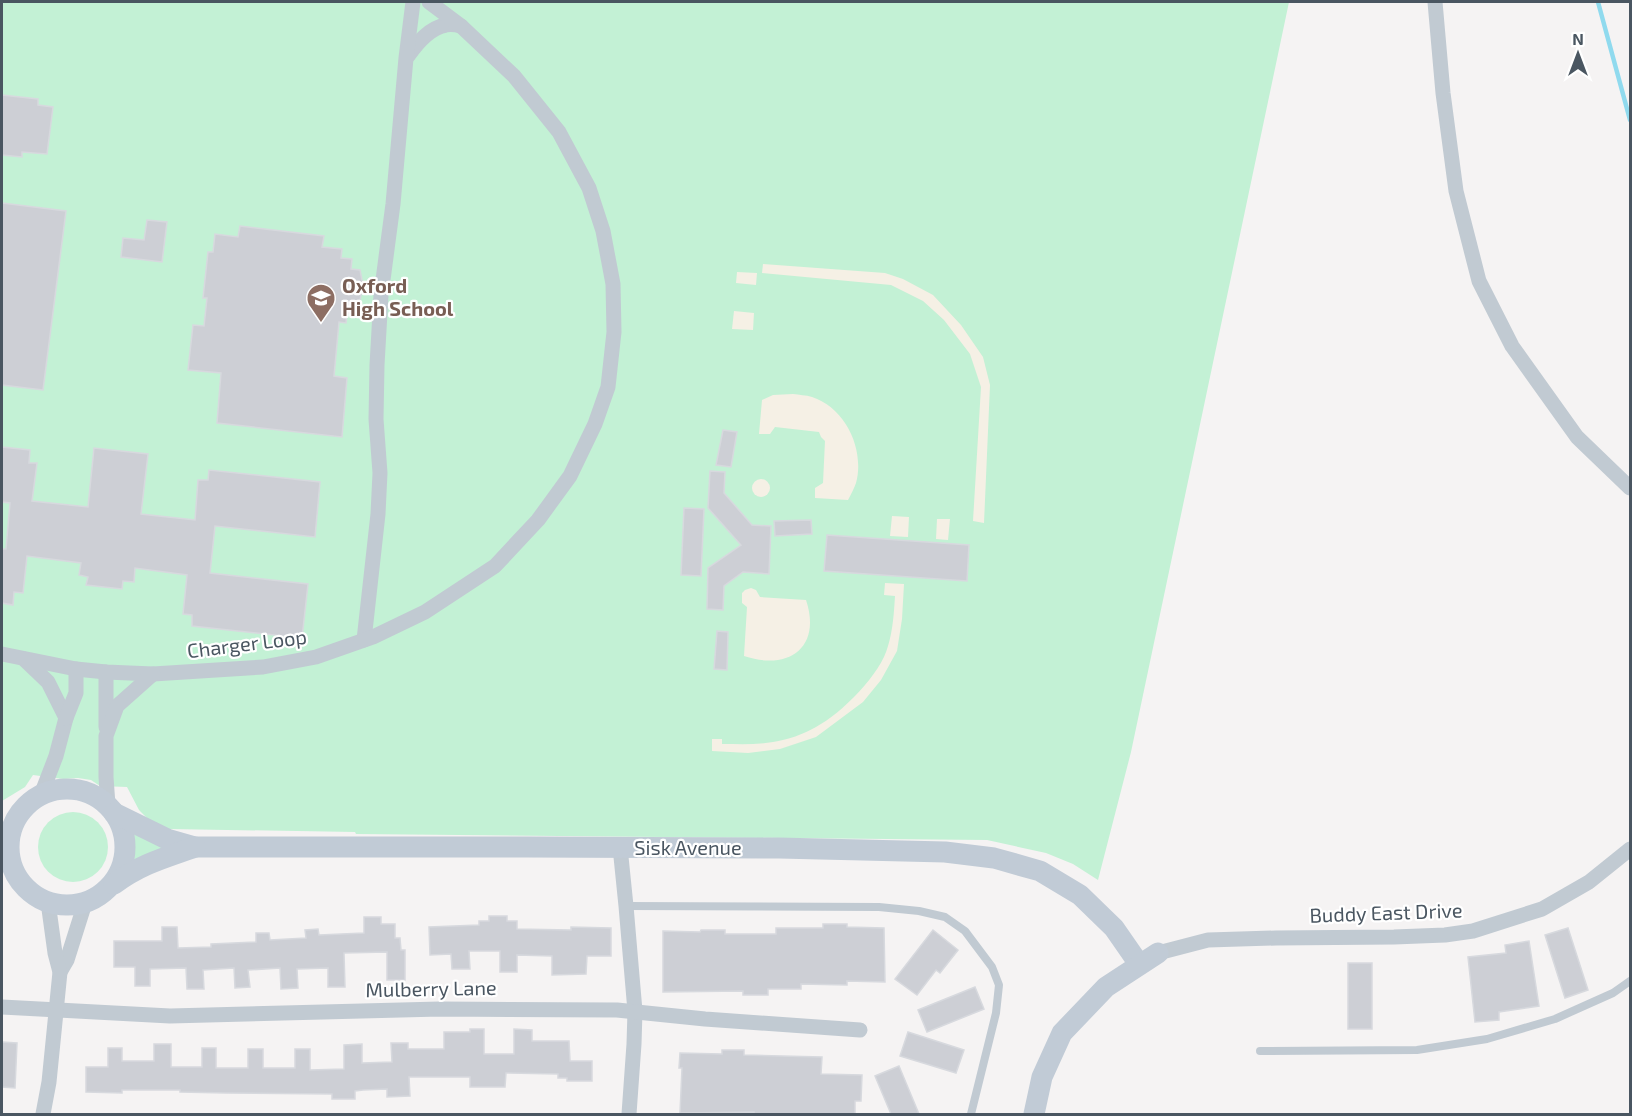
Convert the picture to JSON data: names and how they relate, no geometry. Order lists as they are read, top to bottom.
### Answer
{
  "streets": {
    "street": [
      "Charger Loop",
      "Sisk Avenue",
      "Buddy East Drive",
      "Mulberry Lane"
    ]
  },
  "places": {
    "school or university": ["Oxford High School"]
  },
  "north": "top"
}
